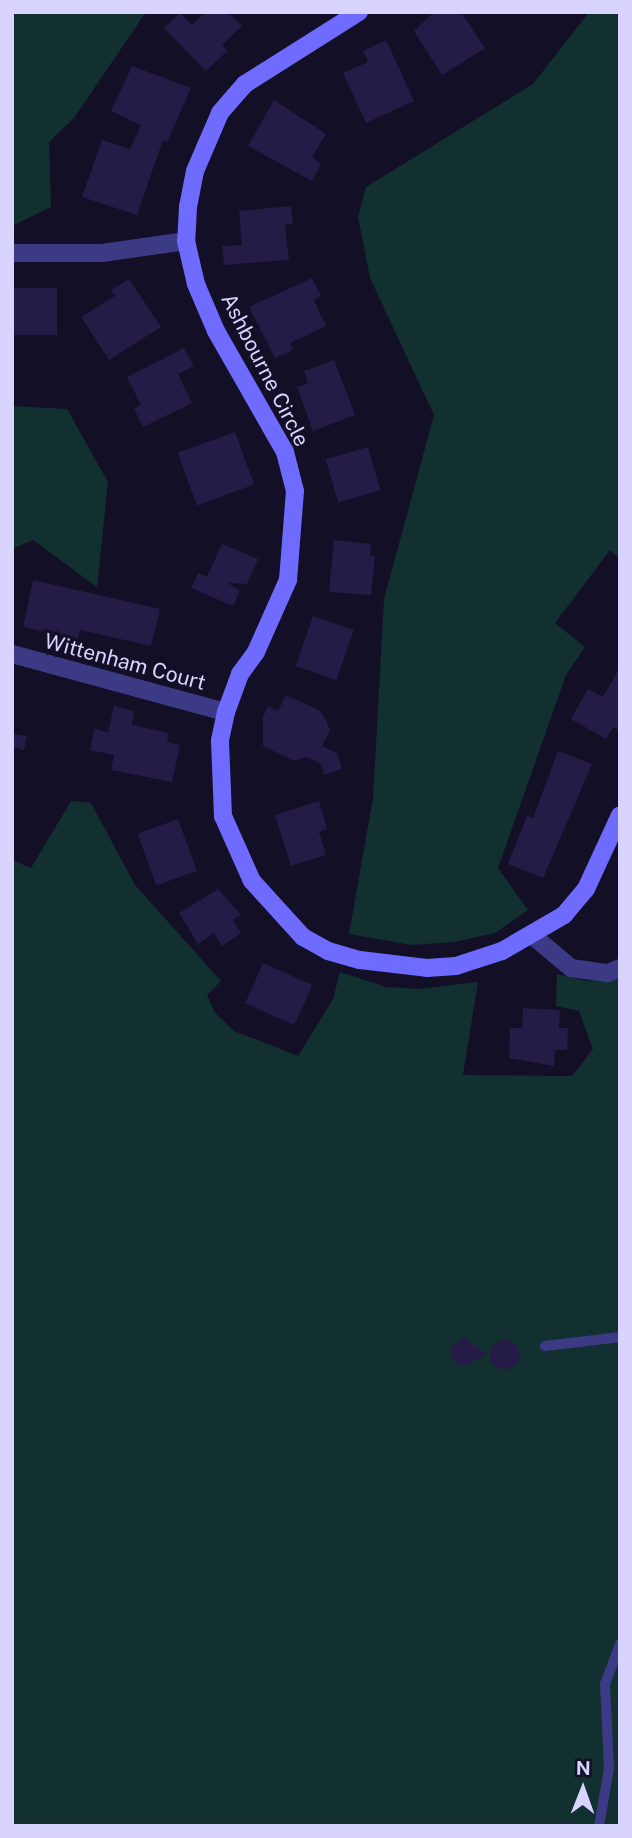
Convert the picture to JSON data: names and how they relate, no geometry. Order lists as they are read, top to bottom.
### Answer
{
  "streets": {
    "street": ["Ashbourne Circle", "Wittenham Court"]
  },
  "crossings": [
    ["Ashbourne Circle", "Wittenham Court"]
  ],
  "north": "top"
}
